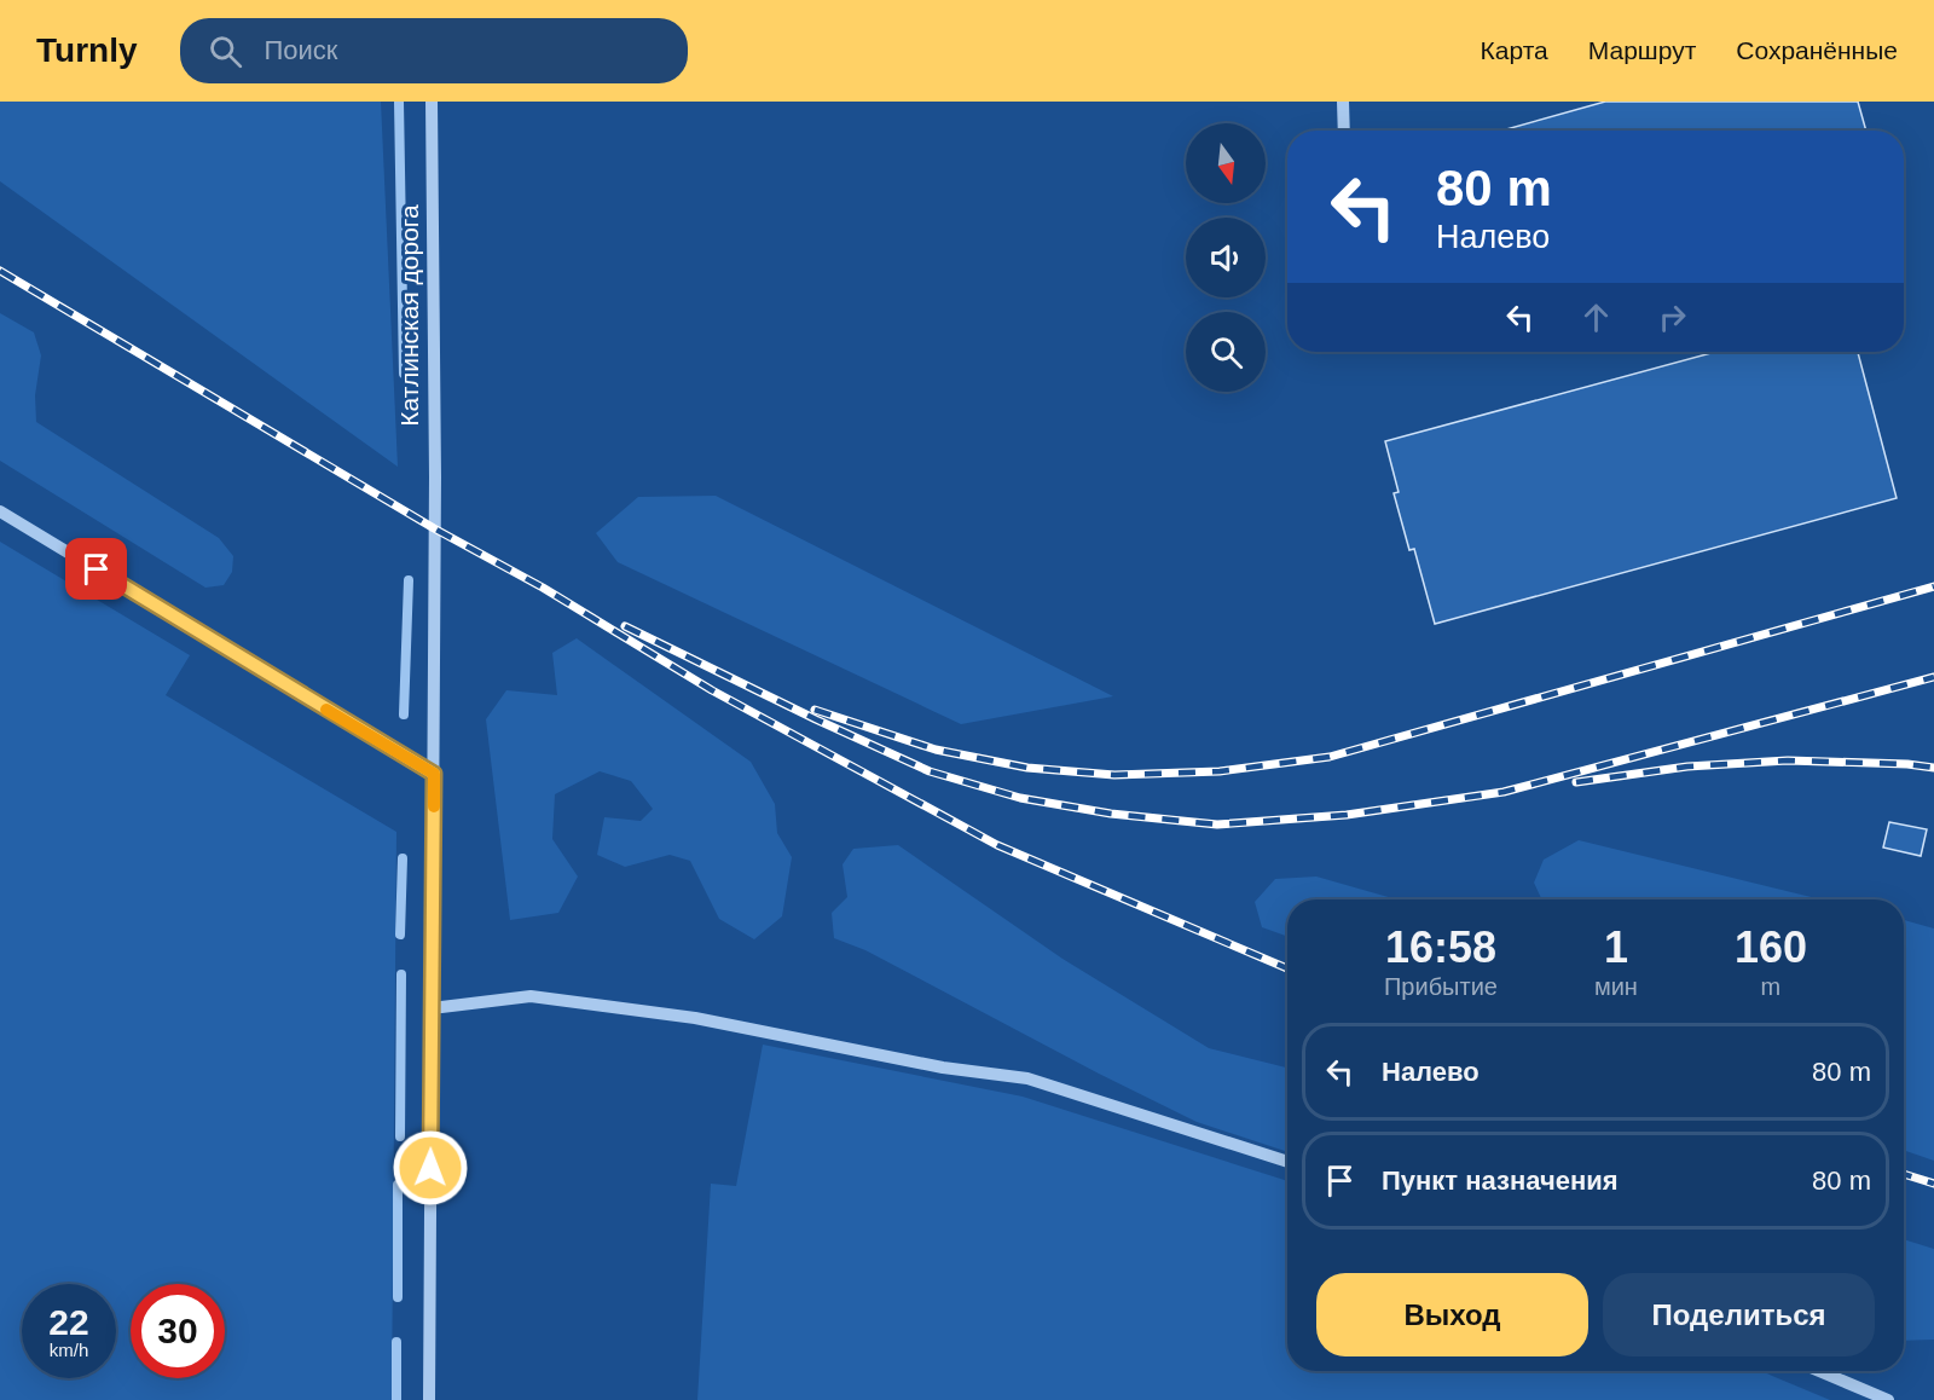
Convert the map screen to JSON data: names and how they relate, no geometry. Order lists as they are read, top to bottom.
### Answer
{
  "streets": {
    "street": ["Катлинская дорога"]
  },
  "north": "bottom",
  "page": {
    "header": "Turnly",
    "search": "Поиск",
    "nav": ["Карта", "Маршрут", "Сохранённые"],
    "turn": ["80 m", "Налево"],
    "eta": [
      "16:58",
      "Прибытие",
      "1",
      "мин",
      "160",
      "m"
    ],
    "list": [
      {
        "name": "Налево",
        "value": "80 m"
      },
      {
        "name": "Пункт назначения",
        "value": "80 m"
      }
    ],
    "buttons": ["Выход", "Поделиться"],
    "speed": "22 km/h",
    "limit": "30"
  }
}
